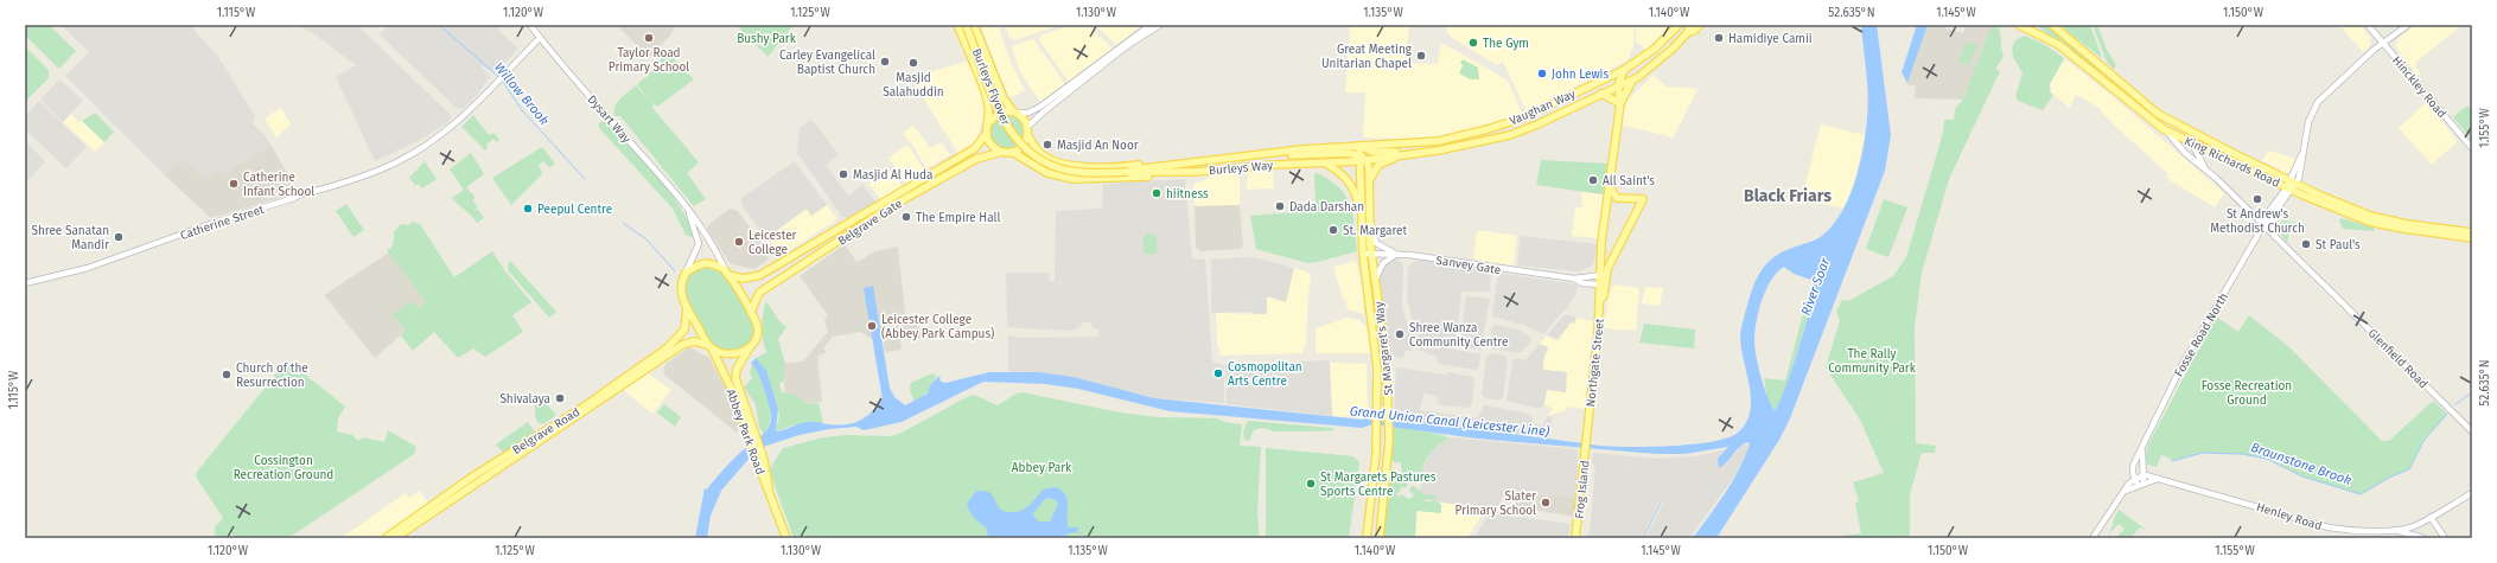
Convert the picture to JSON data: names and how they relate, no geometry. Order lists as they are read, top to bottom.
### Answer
{
  "streets": {
    "main road": [
      "Burleys Flyover",
      "Vaughan Way",
      "King Richards Road",
      "Burleys Way",
      "Belgrave Gate",
      "St Margaret's Way",
      "Northgate Street",
      "Belgrave Road",
      "Abbey Park Road",
      "Frog Island"
    ],
    "street": [
      "Hinckley Road",
      "Dysart Way",
      "Catherine Street",
      "Sanvey Gate",
      "Fosse Road North",
      "Glenfield Road",
      "Henley Road"
    ]
  },
  "crossings": [
    ["Burleys Flyover", "Burleys Way"],
    ["Vaughan Way", "Burleys Way"],
    ["Dysart Way", "Catherine Street"],
    ["Dysart Way", "Belgrave Gate"],
    ["Dysart Way", "Belgrave Road"],
    ["Dysart Way", "Abbey Park Road"],
    ["King Richards Road", "Fosse Road North"],
    ["Burleys Way", "St Margaret's Way"],
    ["Belgrave Gate", "Belgrave Road"],
    ["Belgrave Gate", "Abbey Park Road"],
    ["Sanvey Gate", "St Margaret's Way"],
    ["Sanvey Gate", "Northgate Street"],
    ["Fosse Road North", "Glenfield Road"],
    ["Fosse Road North", "Henley Road"],
    ["Northgate Street", "Frog Island"],
    ["Belgrave Road", "Abbey Park Road"]
  ],
  "districts": ["Black Friars"],
  "water": [
    "Willow Brook",
    "River Soar",
    "Grand Union Canal (Leicester Line)",
    "Braunstone Brook"
  ],
  "parks": [
    "Bushy Park",
    "The Rally Community Park",
    "Fosse Recreation Ground",
    "Cossington Recreation Ground",
    "Abbey Park"
  ],
  "places": [
    "Taylor Road Primary School",
    "Hamidiye Camii",
    "The Gym",
    "Great Meeting Unitarian Chapel",
    "Carley Evangelical Baptist Church",
    "Masjid Salahuddin",
    "John Lewis",
    "Masjid An Noor",
    "Masjid Al Huda",
    "All Saint's",
    "Catherine Infant School",
    "hiitness",
    "St Andrew's Methodist Church",
    "Dada Darshan",
    "Peepul Centre",
    "The Empire Hall",
    "St. Margaret",
    "Shree Sanatan Mandir",
    "Leicester College",
    "St Paul's",
    "Leicester College (Abbey Park Campus)",
    "Shree Wanza Community Centre",
    "Cosmopolitan Arts Centre",
    "Church of the Resurrection",
    "Shivalaya",
    "St Margarets Pastures Sports Centre",
    "Slater Primary School"
  ],
  "coordinates": [
    "1.115°W",
    "1.120°W",
    "1.125°W",
    "1.130°W",
    "1.135°W",
    "1.140°W",
    "52.635°N",
    "1.145°W",
    "1.150°W",
    "1.155°W"
  ]
}
